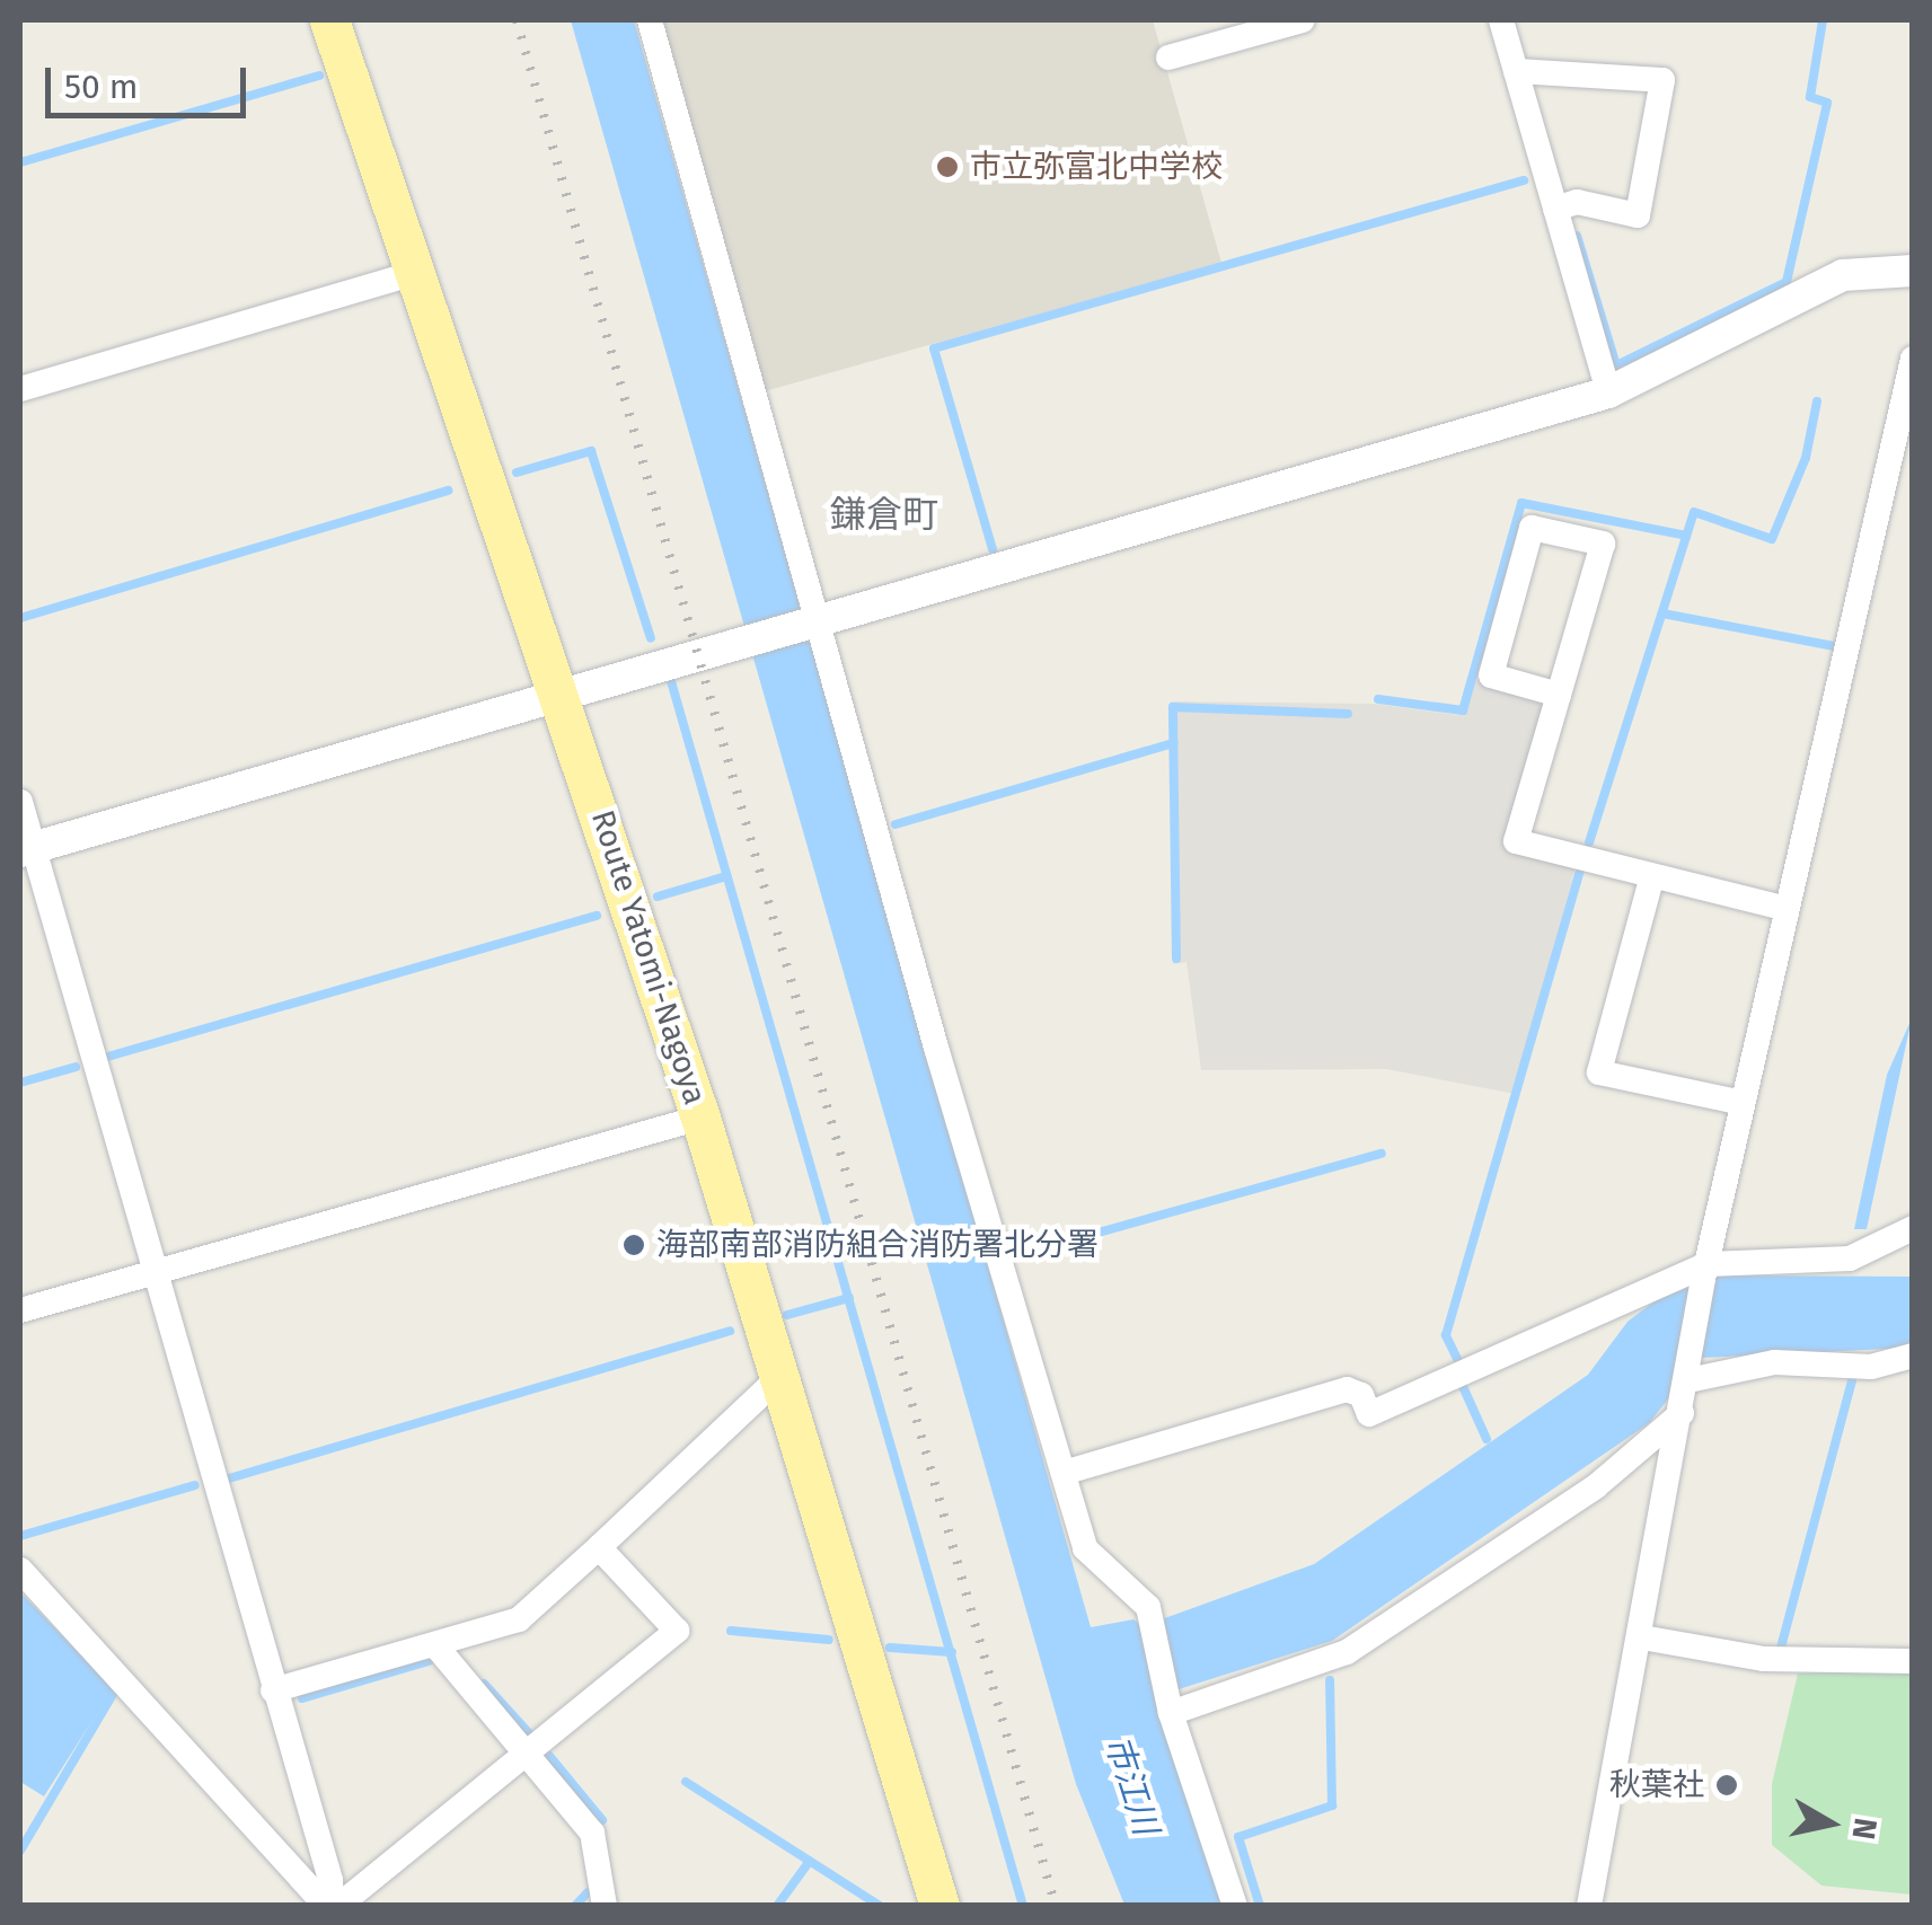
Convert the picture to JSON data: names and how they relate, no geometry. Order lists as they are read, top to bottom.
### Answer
{
  "streets": {
    "main road": ["Route Yatomi-Nagoya"]
  },
  "districts": ["鎌倉町"],
  "water": ["市江川"],
  "places": ["市立弥富北中学校", "海部南部消防組合消防署北分署", "秋葉社"],
  "scale_bar": "50 m",
  "north": "right"
}
